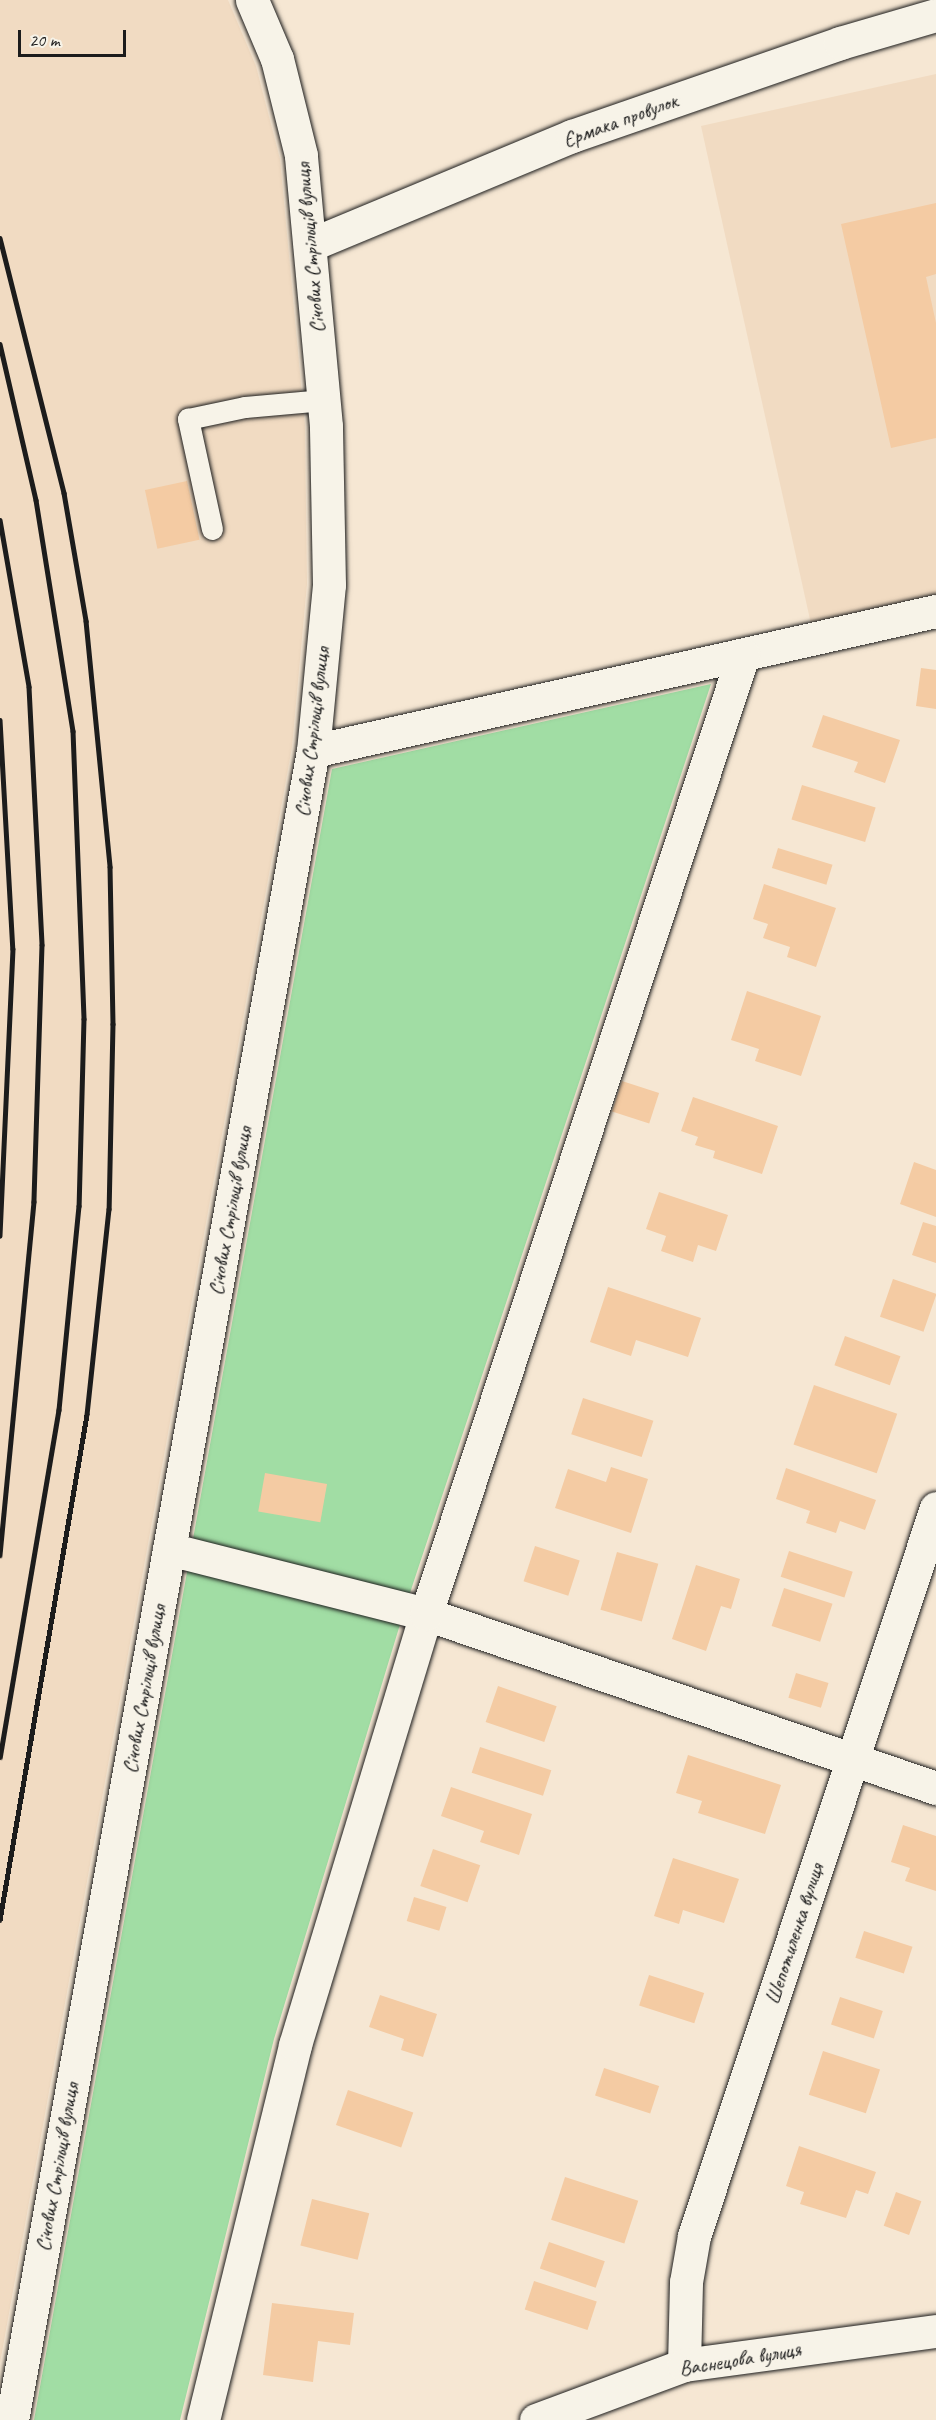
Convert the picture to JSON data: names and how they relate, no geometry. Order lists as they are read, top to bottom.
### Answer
{
  "streets": {
    "street": [
      "Єрмака провулок",
      "Січових Стрільців вулиця",
      "Шепотиленка вулиця",
      "Васнецова вулиця"
    ]
  },
  "crossings": [
    ["Єрмака провулок", "Січових Стрільців вулиця"],
    ["Шепотиленка вулиця", "Васнецова вулиця"]
  ],
  "scale_bar": "20 m"
}
